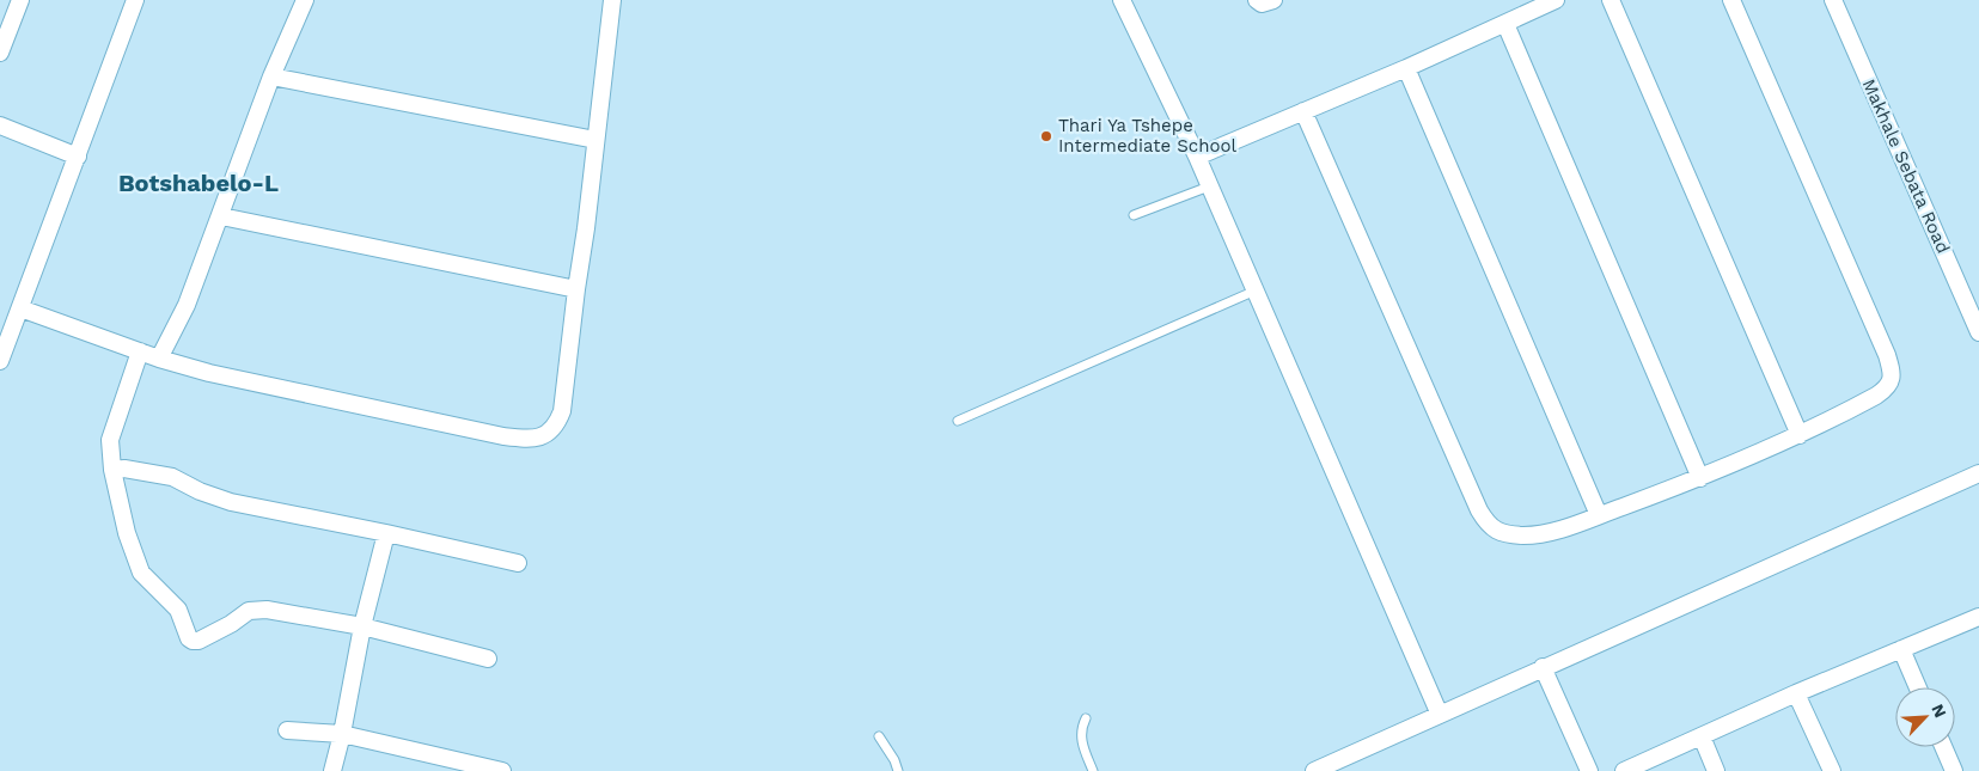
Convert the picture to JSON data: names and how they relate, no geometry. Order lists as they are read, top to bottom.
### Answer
{
  "streets": {
    "street": ["Makhale Sebata Road"]
  },
  "districts": ["Botshabelo-L"],
  "places": ["Thari Ya Tshepe Intermediate School"],
  "north": "top right"
}
